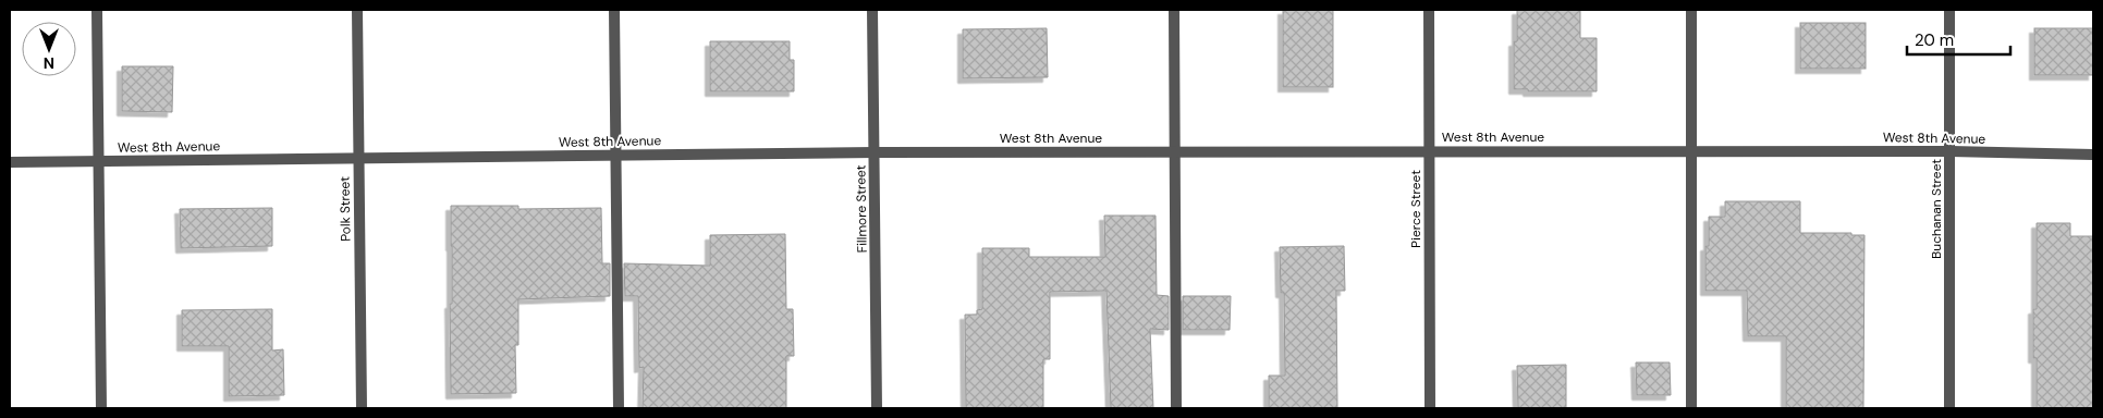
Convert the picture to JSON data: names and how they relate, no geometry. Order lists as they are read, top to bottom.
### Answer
{
  "streets": {
    "street": [
      "West 8th Avenue",
      "Polk Street",
      "Fillmore Street",
      "Pierce Street",
      "Buchanan Street"
    ]
  },
  "crossings": [
    ["West 8th Avenue", "Polk Street"],
    ["West 8th Avenue", "Fillmore Street"],
    ["West 8th Avenue", "Pierce Street"],
    ["West 8th Avenue", "Buchanan Street"]
  ],
  "scale_bar": "20 m",
  "north": "bottom"
}
